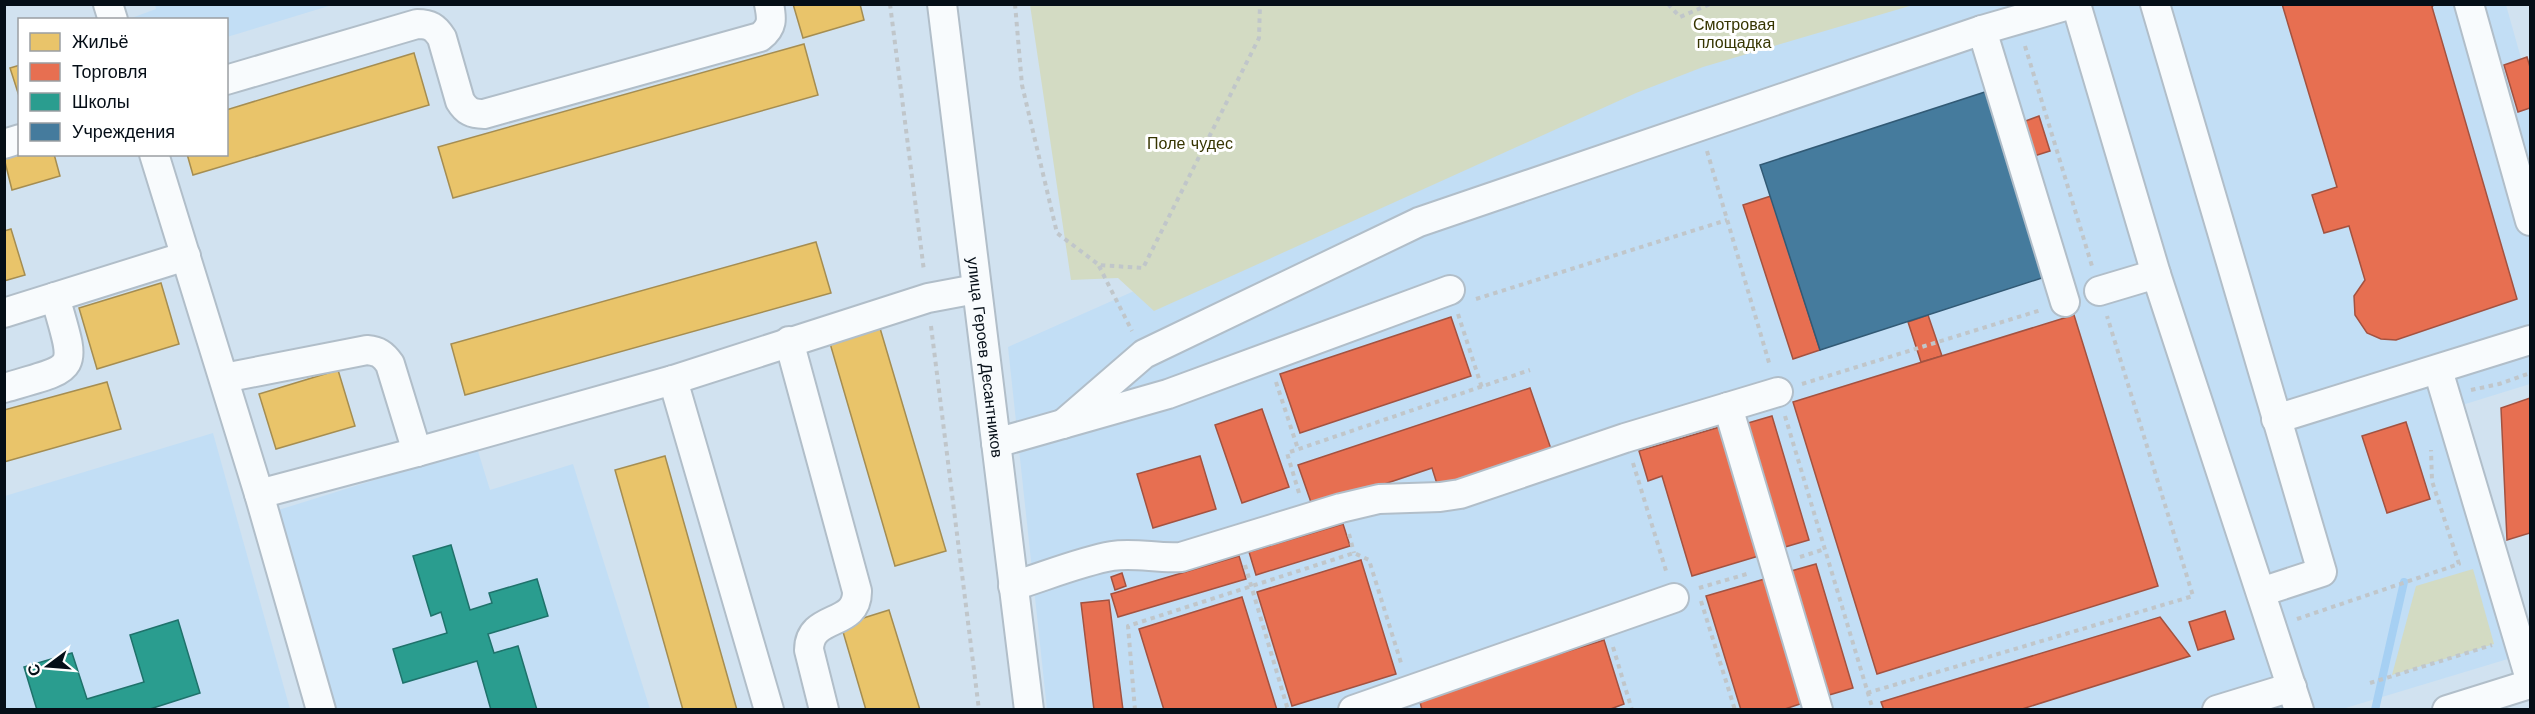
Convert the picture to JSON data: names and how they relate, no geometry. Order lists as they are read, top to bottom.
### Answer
{
  "streets": {
    "street": ["улица Героев Десантников"]
  },
  "parks": ["Смотровая площадка", "Поле чудес"],
  "legend": [
    "Жильё",
    "Торговля",
    "Школы",
    "Учреждения"
  ],
  "north": "left"
}
